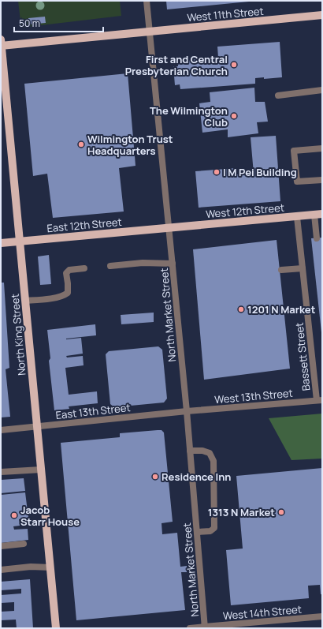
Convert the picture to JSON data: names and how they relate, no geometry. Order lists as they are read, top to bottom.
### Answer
{
  "streets": {
    "main road": [
      "West 11th Street",
      "West 12th Street",
      "East 12th Street",
      "North King Street"
    ],
    "street": [
      "North Market Street",
      "Bassett Street",
      "West 13th Street",
      "East 13th Street",
      "West 14th Street"
    ]
  },
  "crossings": [
    ["West 11th Street", "North Market Street"],
    ["West 11th Street", "North King Street"],
    ["West 12th Street", "East 12th Street"],
    ["West 12th Street", "North Market Street"],
    ["West 12th Street", "Bassett Street"],
    ["East 12th Street", "North Market Street"],
    ["East 12th Street", "North King Street"],
    ["North Market Street", "West 13th Street"],
    ["North Market Street", "East 13th Street"],
    ["North Market Street", "West 14th Street"],
    ["North King Street", "East 13th Street"],
    ["Bassett Street", "West 13th Street"],
    ["West 13th Street", "East 13th Street"]
  ],
  "places": [
    "First and Central Presbyterian Church",
    "The Wilmington Club",
    "Wilmington Trust Headquarters",
    "I M Pei Building",
    "1201 N Market",
    "Residence Inn",
    "1313 N Market",
    "Jacob Starr House"
  ],
  "scale_bar": "50 m"
}
